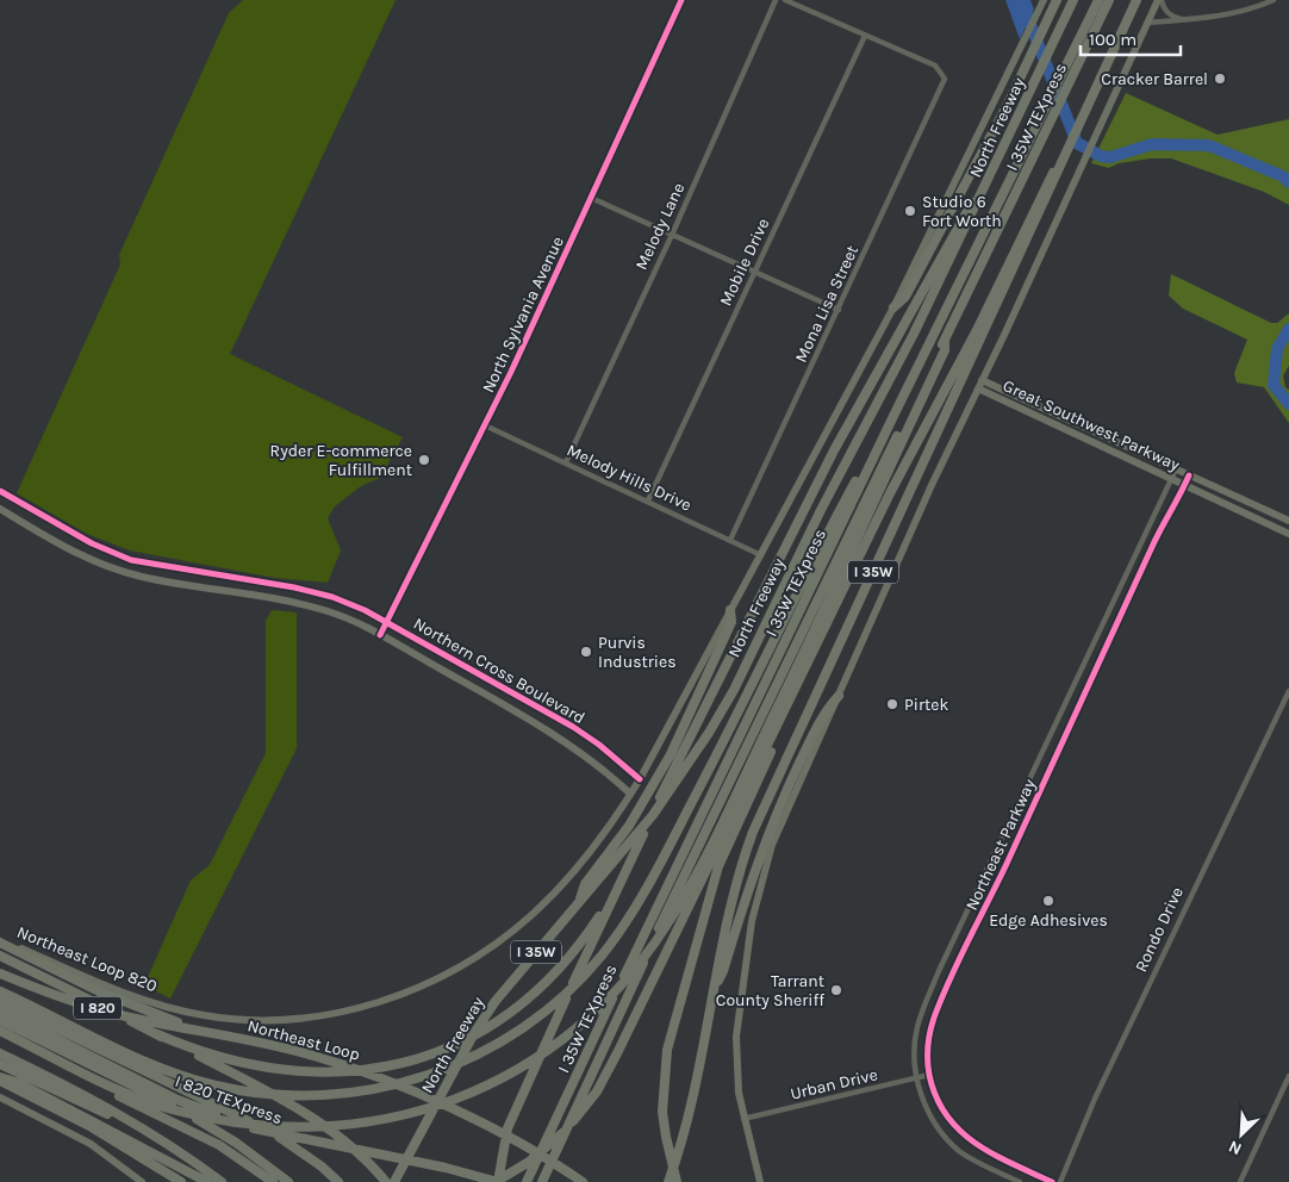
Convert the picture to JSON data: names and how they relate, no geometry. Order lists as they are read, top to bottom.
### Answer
{
  "streets": {
    "highway": [
      "I 35W TEXpress",
      "North Freeway",
      "I 35W",
      "I 820",
      "Northeast Loop",
      "I 820 TEXpress"
    ],
    "main road": [
      "North Sylvania Avenue",
      "Great Southwest Parkway",
      "Northern Cross Boulevard",
      "Northeast Loop 820"
    ],
    "street": [
      "Melody Lane",
      "Mobile Drive",
      "Mona Lisa Street",
      "Melody Hills Drive",
      "Northeast Parkway",
      "Rondo Drive",
      "Urban Drive"
    ]
  },
  "crossings": [
    ["North Freeway", "Melody Hills Drive"],
    ["North Freeway", "Northern Cross Boulevard"],
    ["North Freeway", "Northeast Loop 820"],
    ["Melody Lane", "Melody Hills Drive"],
    ["Mobile Drive", "Mona Lisa Street"],
    ["Mobile Drive", "Melody Hills Drive"],
    ["Mona Lisa Street", "Melody Hills Drive"],
    ["North Sylvania Avenue", "Melody Hills Drive"],
    ["North Sylvania Avenue", "Northern Cross Boulevard"],
    ["Great Southwest Parkway", "Northeast Parkway"],
    ["Northeast Parkway", "Urban Drive"]
  ],
  "places": [
    "Cracker Barrel",
    "Studio 6 Fort Worth",
    "Ryder E-commerce Fulfillment",
    "Purvis Industries",
    "Pirtek",
    "Edge Adhesives",
    "Tarrant County Sheriff"
  ],
  "scale_bar": "100 m",
  "north": "bottom left"
}
